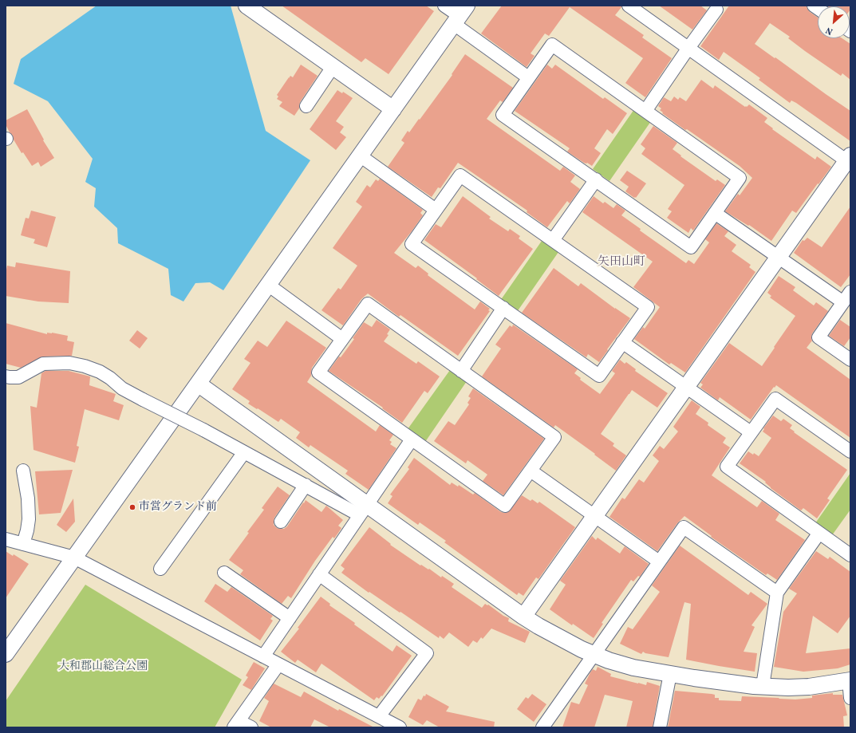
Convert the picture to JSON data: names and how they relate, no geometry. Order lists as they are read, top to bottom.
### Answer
{
  "districts": ["矢田山町"],
  "parks": ["大和郡山総合公園"],
  "places": ["市営グランド前"],
  "north": "bottom left"
}
